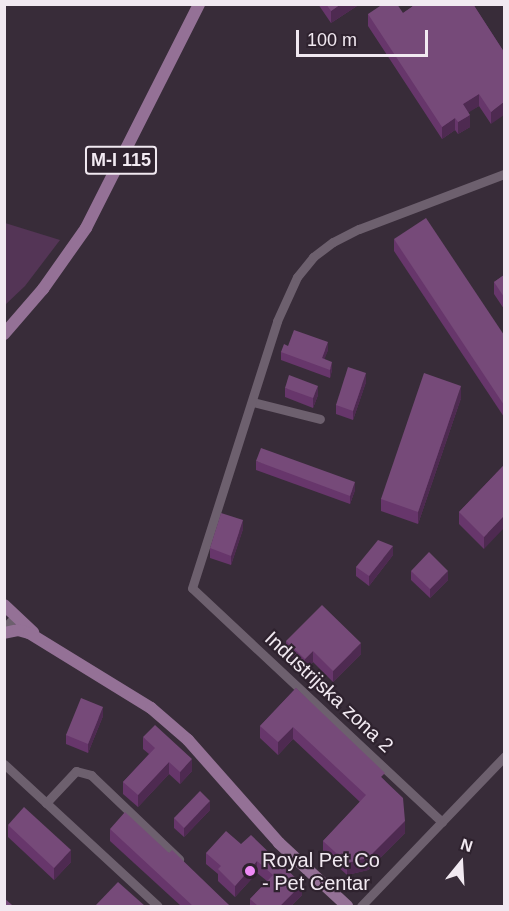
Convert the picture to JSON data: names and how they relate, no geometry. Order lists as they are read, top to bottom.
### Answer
{
  "streets": {
    "main road": ["M-I 115"],
    "street": ["Industrijska zona 2"]
  },
  "places": ["Royal Pet Co - Pet Centar"],
  "scale_bar": "100 m",
  "north": "top"
}
